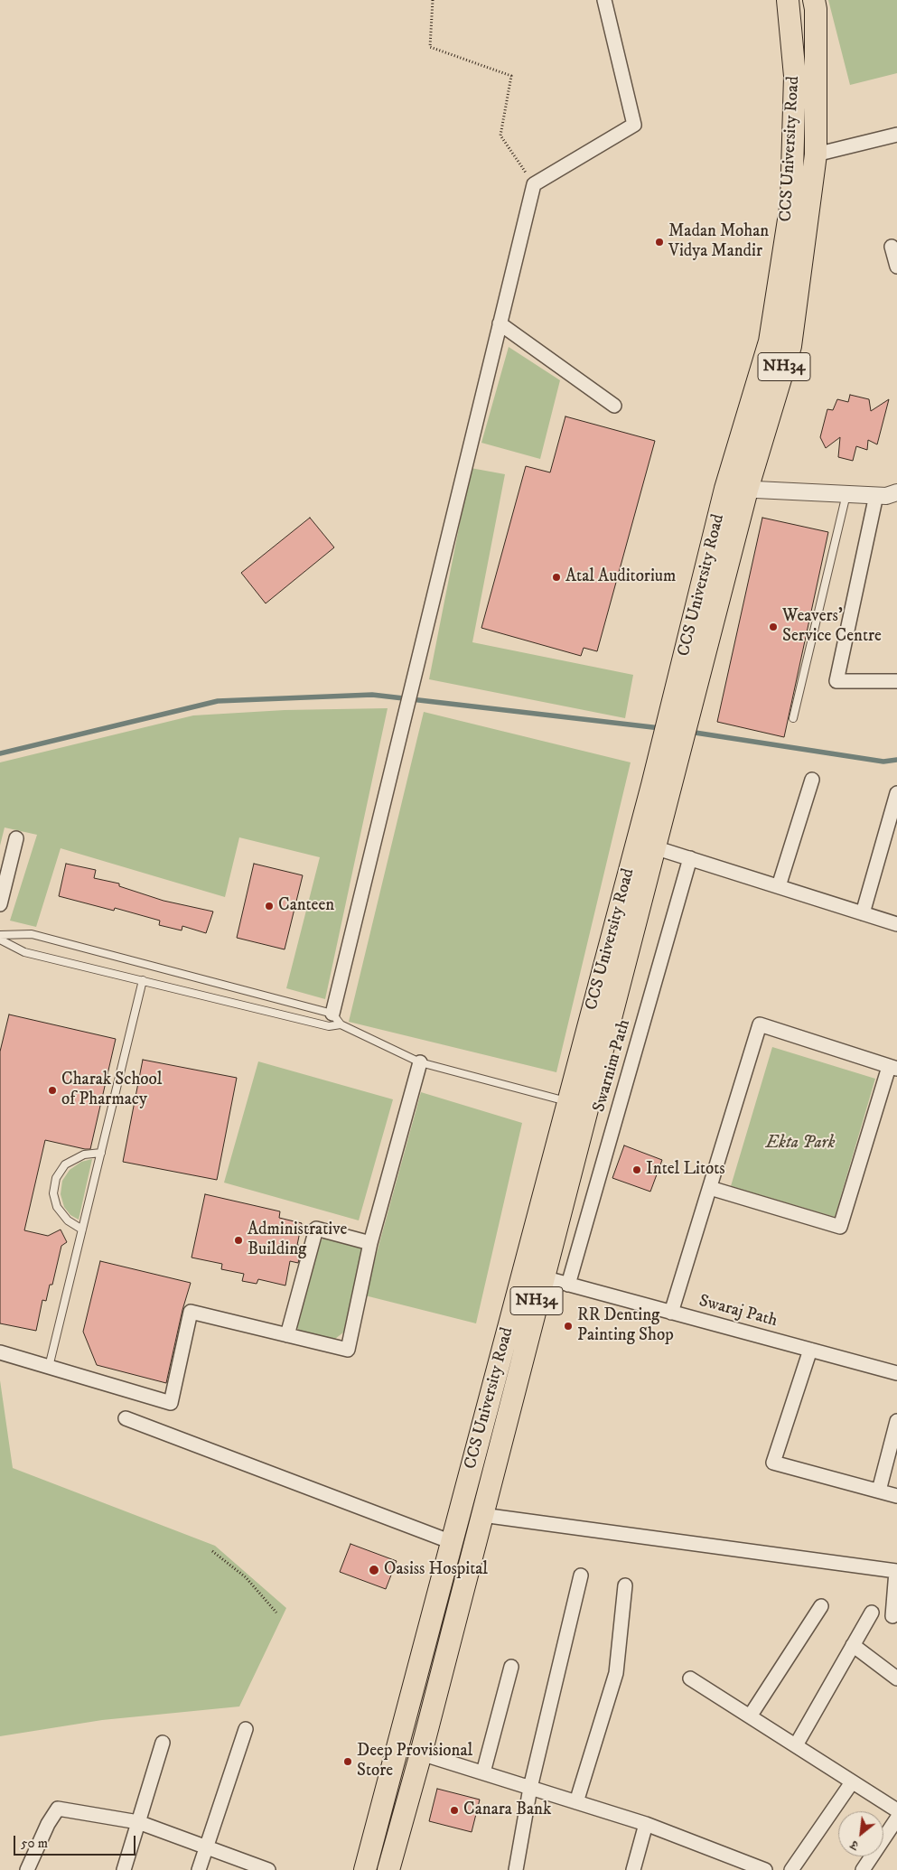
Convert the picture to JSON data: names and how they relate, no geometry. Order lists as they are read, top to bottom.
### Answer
{
  "streets": {
    "highway": ["CCS University Road", "NH34"],
    "street": ["Swarnim Path", "Swaraj Path"]
  },
  "crossings": [
    ["CCS University Road", "Swaraj Path"],
    ["Swarnim Path", "Swaraj Path"]
  ],
  "parks": ["Ekta Park"],
  "places": [
    "Madan Mohan Vidya Mandir",
    "Atal Auditorium",
    "Weavers' Service Centre",
    "Canteen",
    "Charak School of Pharmacy",
    "Intel Litots",
    "Administrative Building",
    "RR Denting Painting Shop",
    "Oasiss Hospital",
    "Deep Provisional Store",
    "Canara Bank"
  ],
  "scale_bar": "50 m",
  "north": "bottom left"
}
